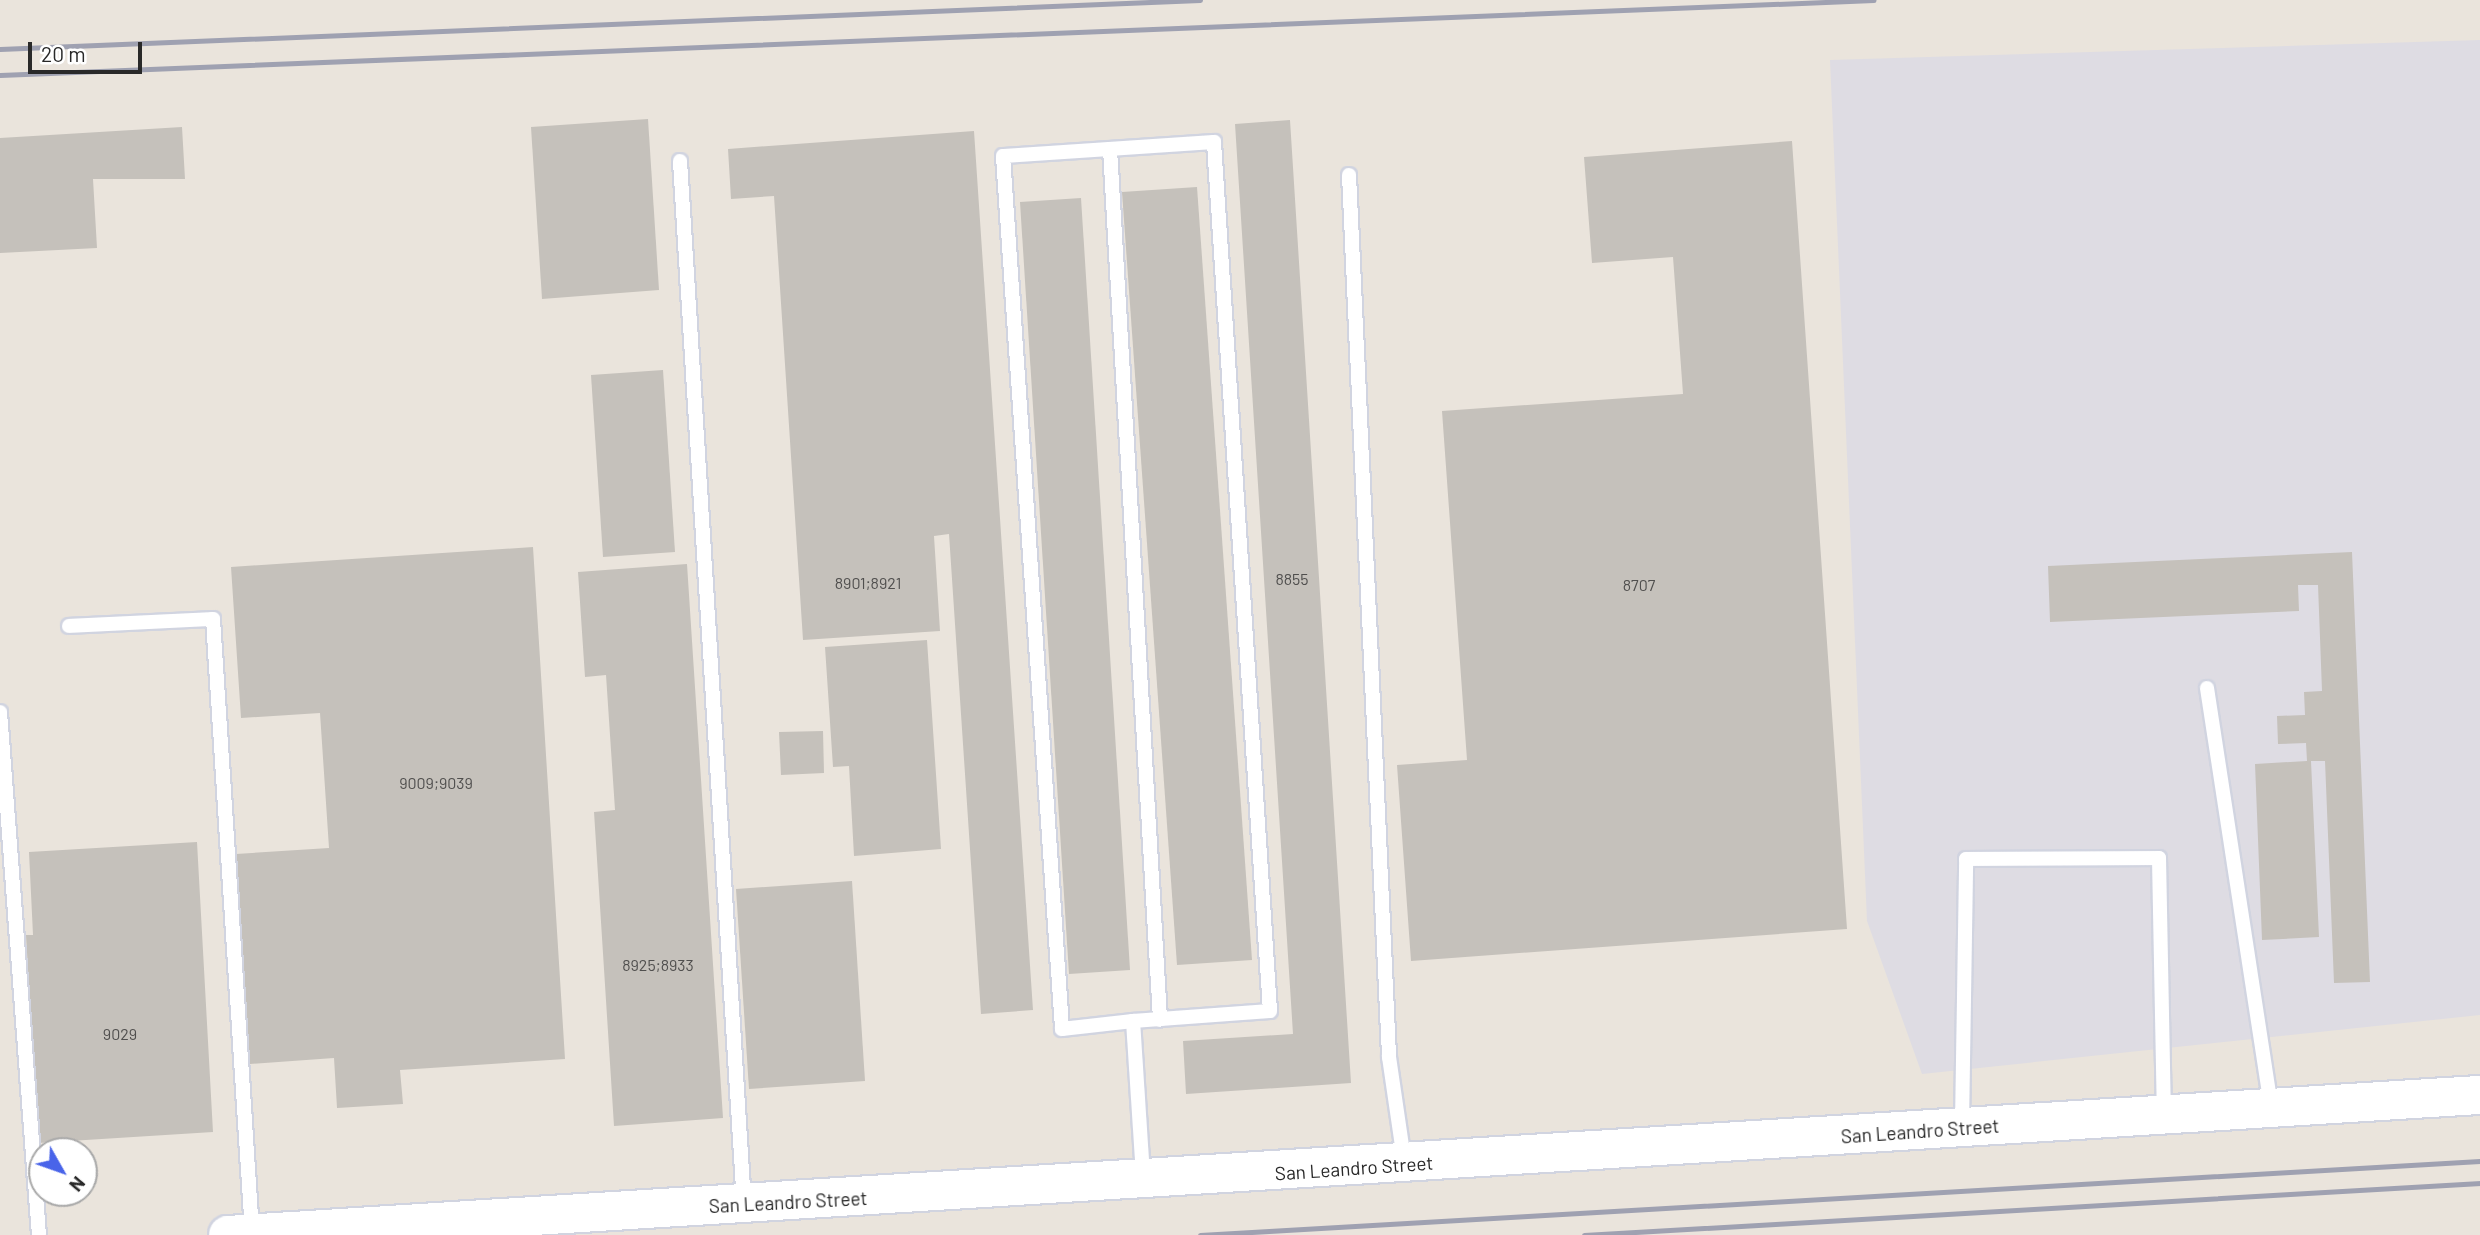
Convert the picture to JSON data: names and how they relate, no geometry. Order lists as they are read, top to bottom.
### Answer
{
  "streets": {
    "main road": ["San Leandro Street"]
  },
  "house_numbers": [
    "8855",
    "8901;8921",
    "8707",
    "9009;9039",
    "8925;8933",
    "9029"
  ],
  "scale_bar": "20 m",
  "north": "bottom right"
}
